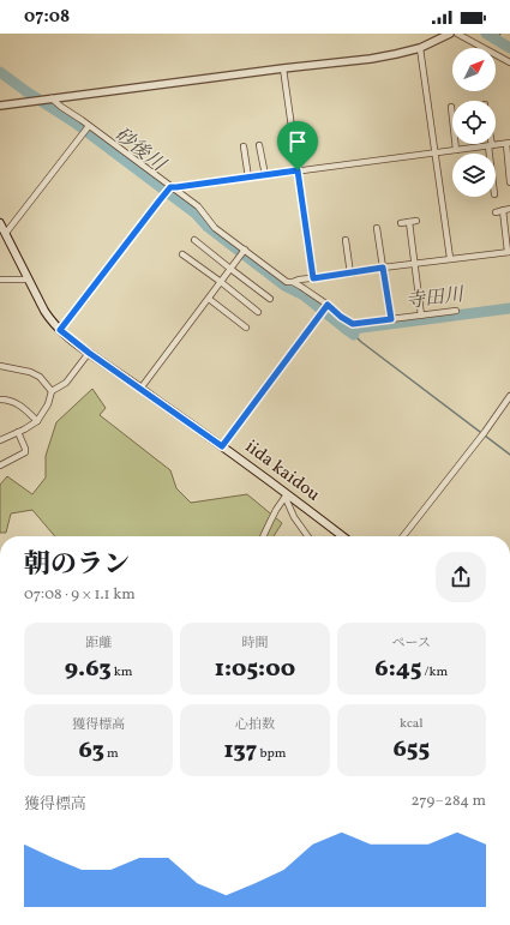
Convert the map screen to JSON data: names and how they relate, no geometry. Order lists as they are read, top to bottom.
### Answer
{
  "streets": {
    "main road": ["iida kaidou"]
  },
  "water": ["砂後川", "寺田川"],
  "north": "top right",
  "page": {
    "status": "07:08",
    "heading": ["朝のラン", "07:08 · 9 × 1.1 km"],
    "stats": [
      ["距離", "9.63 km"],
      ["時間", "1:05:00"],
      ["ペース", "6:45 /km"],
      ["獲得標高", "63 m"],
      ["心拍数", "137 bpm"],
      ["kcal", "655"]
    ],
    "chart": ["獲得標高", "279–284 m"]
  }
}
